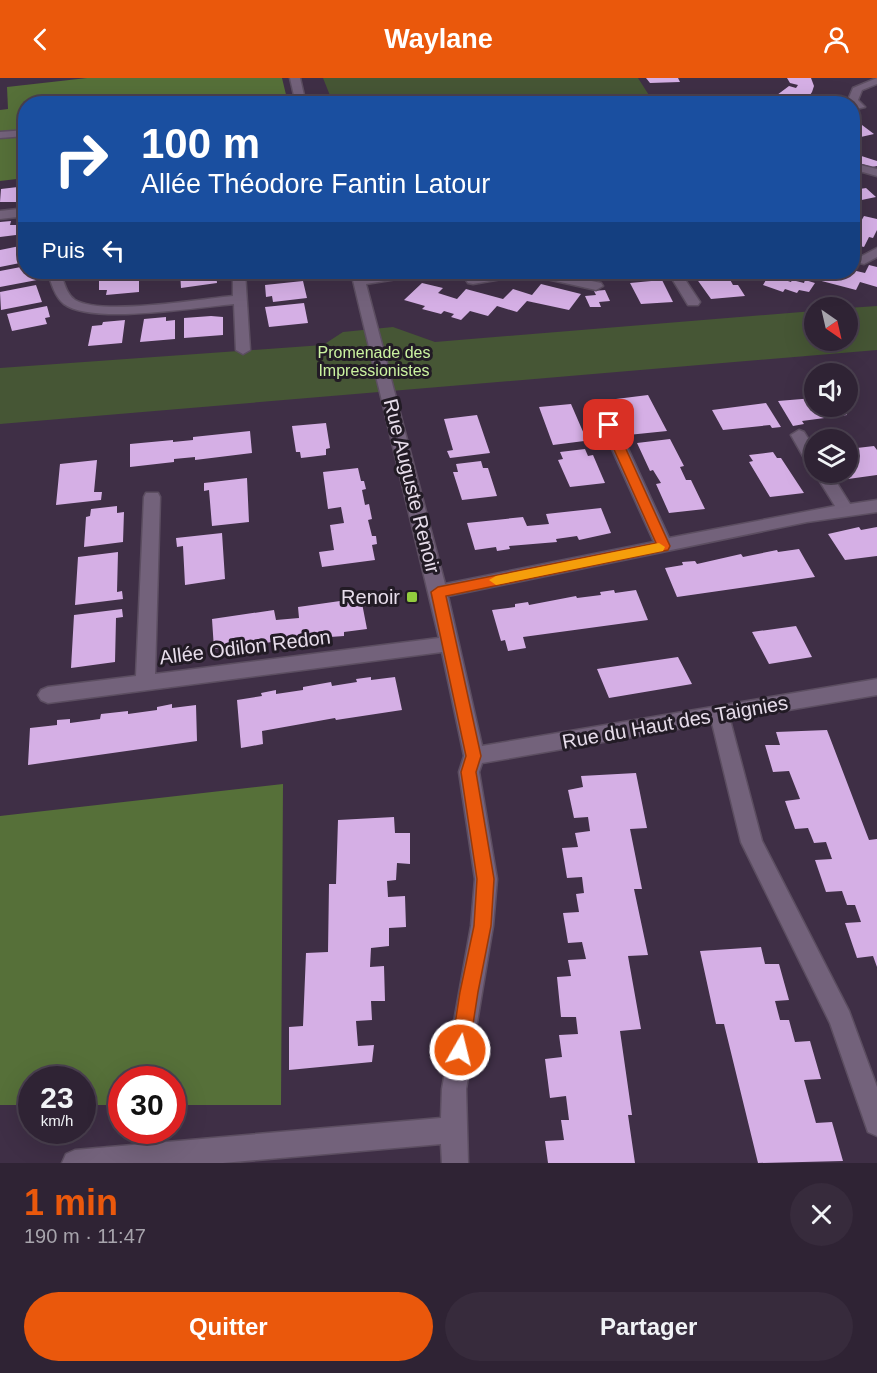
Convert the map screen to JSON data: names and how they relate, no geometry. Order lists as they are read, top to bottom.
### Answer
{
  "streets": {
    "street": ["Rue Auguste Renoir", "Allée Odilon Redon", "Rue du Haut des Taignies"]
  },
  "crossings": [
    ["Rue Auguste Renoir", "Allée Odilon Redon"],
    ["Rue Auguste Renoir", "Rue du Haut des Taignies"]
  ],
  "parks": ["Promenade des Impressionistes"],
  "places": {
    "transit": ["Renoir"]
  },
  "north": "bottom right",
  "page": {
    "header": "Waylane",
    "turn": ["100 m", "Allée Théodore Fantin Latour"],
    "then": "Puis",
    "speed": "23 km/h",
    "limit": "30",
    "heading": ["1 min", "190 m · 11:47"],
    "buttons": ["Quitter", "Partager"]
  }
}
